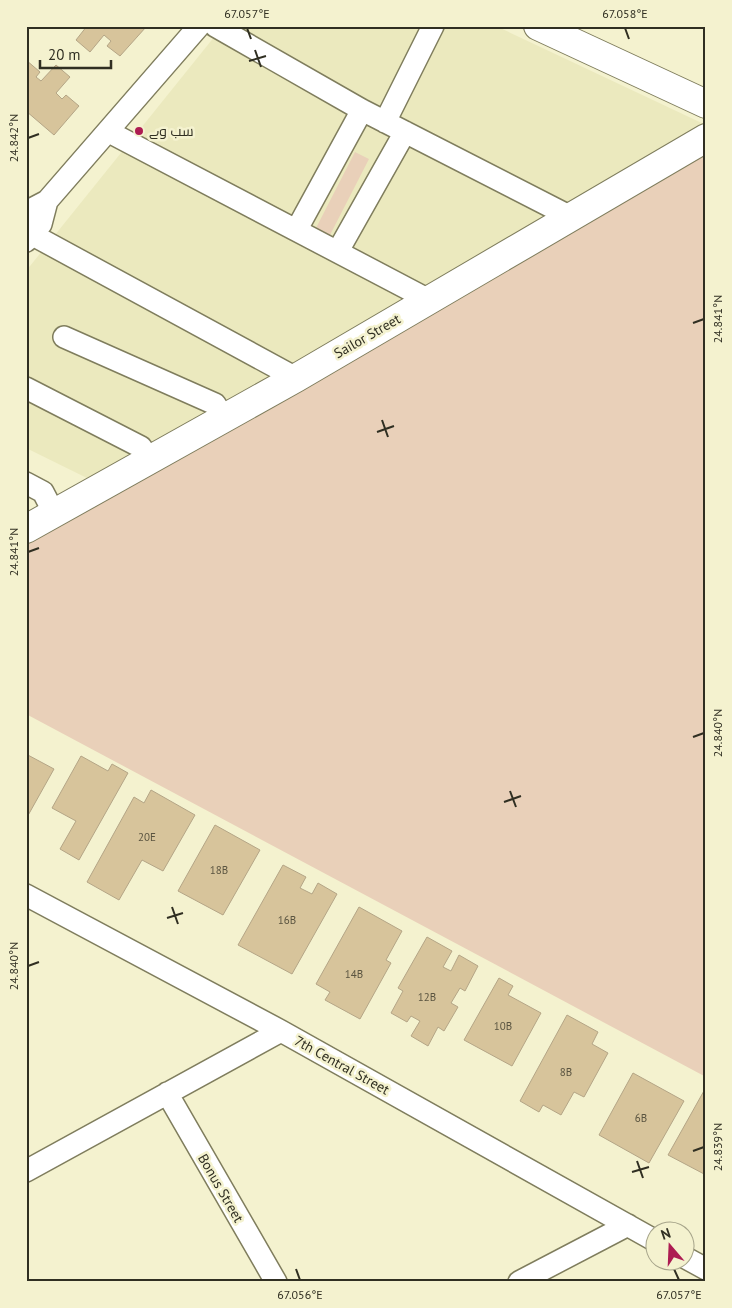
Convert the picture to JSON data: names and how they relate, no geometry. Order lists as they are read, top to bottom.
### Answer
{
  "streets": {
    "street": ["Sailor Street", "7th Central Street", "Bonus Street"]
  },
  "places": ["سب وے"],
  "house_numbers": [
    "20E",
    "18B",
    "16B",
    "14B",
    "12B",
    "10B",
    "8B",
    "6B"
  ],
  "scale_bar": "20 m",
  "north": "top",
  "coordinates": [
    "67.057°E",
    "67.058°E",
    "24.842°N",
    "24.841°N",
    "24.840°N",
    "24.839°N",
    "67.056°E"
  ]
}
